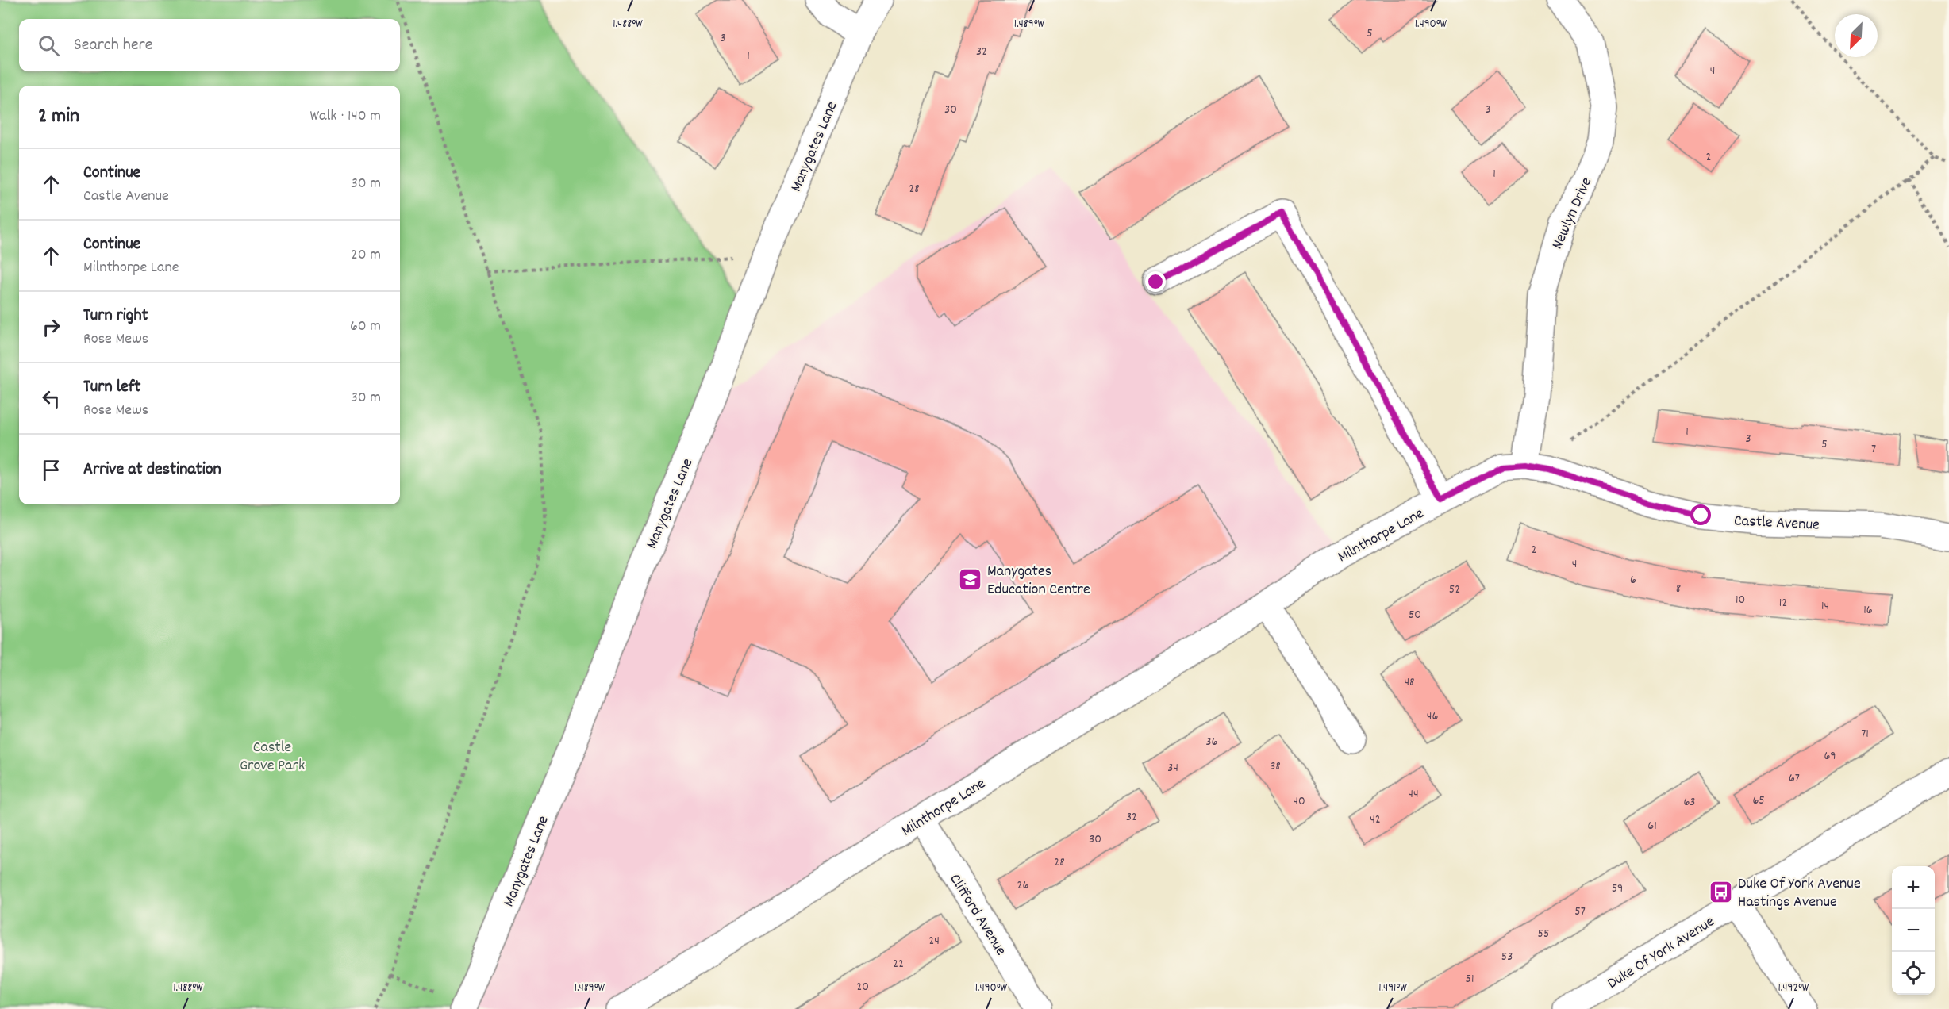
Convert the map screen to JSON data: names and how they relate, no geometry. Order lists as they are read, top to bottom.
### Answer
{
  "streets": {
    "street": [
      "Manygates Lane",
      "Newlyn Drive",
      "Castle Avenue",
      "Milnthorpe Lane",
      "Clifford Avenue",
      "Duke Of York Avenue"
    ]
  },
  "crossings": [
    ["Newlyn Drive", "Castle Avenue"],
    ["Newlyn Drive", "Milnthorpe Lane"],
    ["Castle Avenue", "Milnthorpe Lane"],
    ["Milnthorpe Lane", "Clifford Avenue"]
  ],
  "parks": ["Castle Grove Park"],
  "places": {
    "school or university": ["Manygates Education Centre"],
    "bus stop": ["Duke Of York Avenue Hastings Avenue"]
  },
  "house_numbers": [
    "5",
    "3",
    "32",
    "1",
    "4",
    "30",
    "3",
    "2",
    "1",
    "28",
    "1",
    "3",
    "5",
    "7",
    "2",
    "4",
    "6",
    "8",
    "52",
    "10",
    "12",
    "14",
    "16",
    "50",
    "48",
    "46",
    "71",
    "36",
    "69",
    "38",
    "34",
    "67",
    "44",
    "65",
    "40",
    "63",
    "32",
    "42",
    "61",
    "30",
    "28",
    "26",
    "59",
    "57",
    "55",
    "24",
    "53",
    "22",
    "51",
    "20"
  ],
  "north": "bottom left",
  "page": {
    "search": "Search here",
    "heading": ["2 min", "Walk · 140 m"],
    "list": [
      ["Continue", "Castle Avenue", "30 m"],
      ["Continue", "Milnthorpe Lane", "20 m"],
      ["Turn right", "Rose Mews", "60 m"],
      ["Turn left", "Rose Mews", "30 m"],
      "Arrive at destination"
    ],
    "map_buttons": ["+", "−"]
  },
  "coordinates": [
    "1.488°W",
    "1.489°W",
    "1.490°W",
    "1.491°W",
    "1.492°W"
  ]
}
